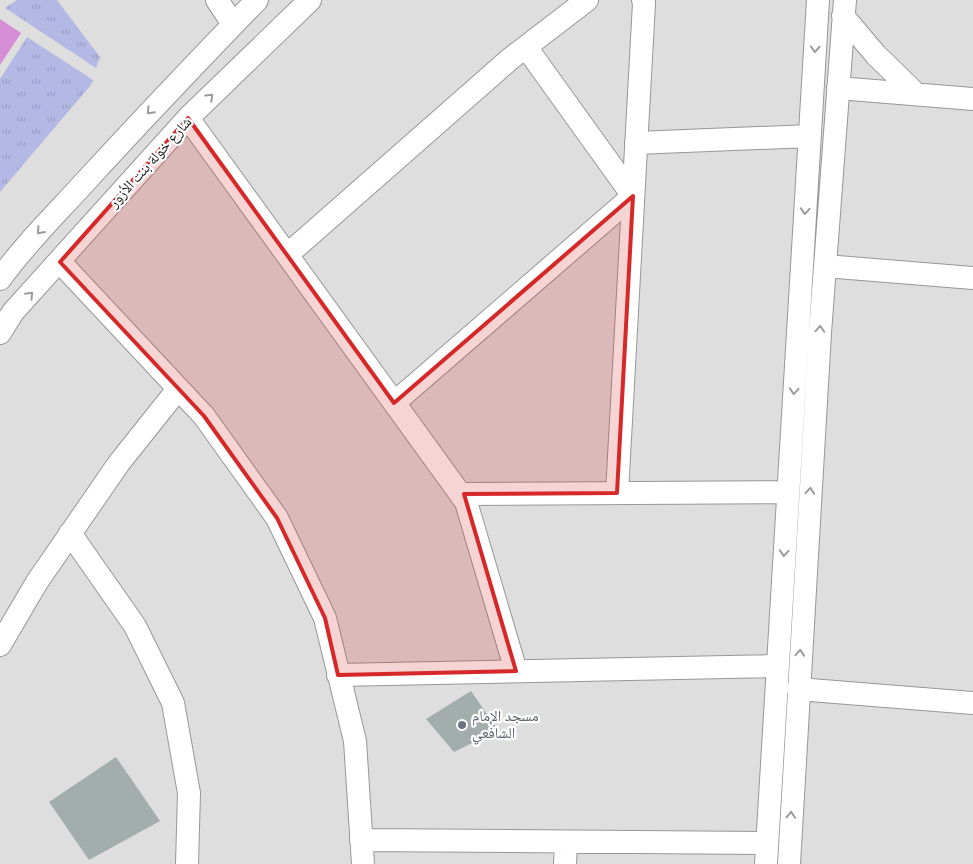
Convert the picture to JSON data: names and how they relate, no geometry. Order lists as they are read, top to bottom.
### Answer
{
  "streets": {
    "street": ["شارع خولة بنت الأزور"]
  },
  "places": ["مسجد الإمام الشافعي"]
}
